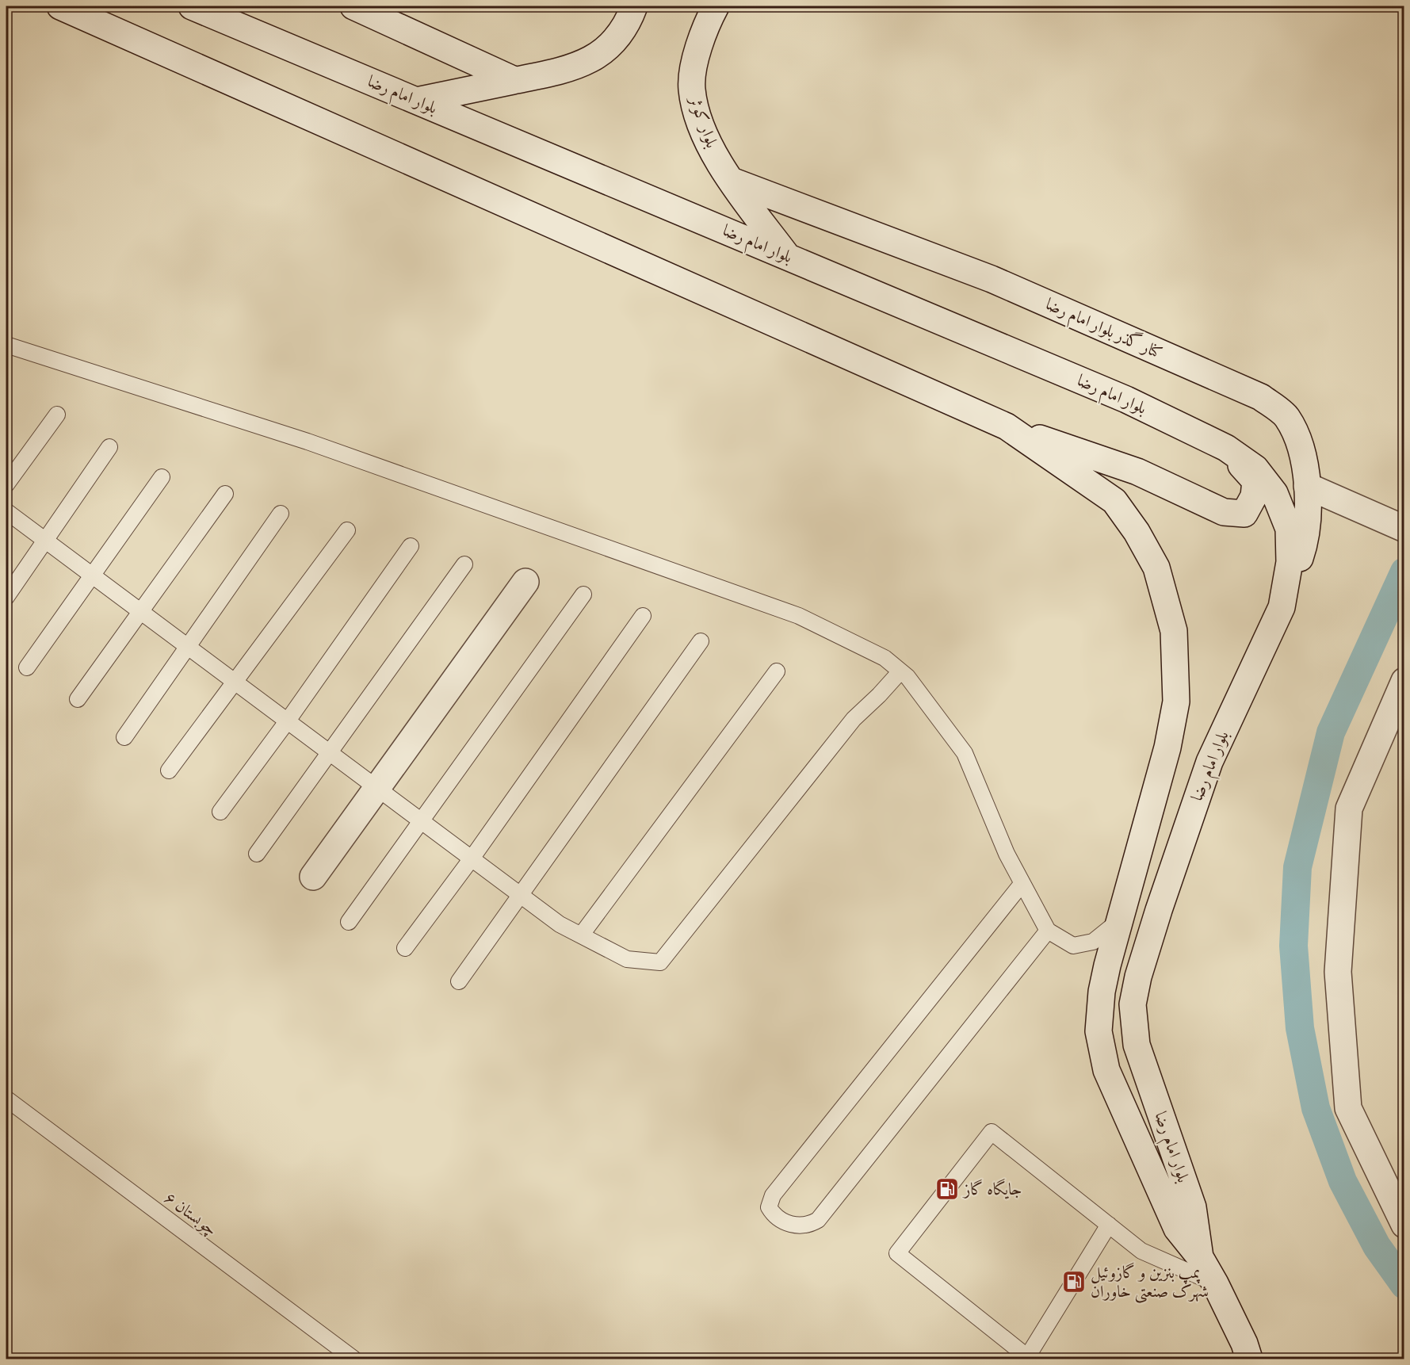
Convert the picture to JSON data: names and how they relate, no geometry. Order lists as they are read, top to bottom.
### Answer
{
  "streets": {
    "street": ["بلوار امام رضا", "بلوار کوثر", "کنار گذر بلوار امام رضا"],
    "lane": ["چوبستان ۶"]
  },
  "crossings": [
    ["بلوار امام رضا", "بلوار کوثر"],
    ["بلوار امام رضا", "کنار گذر بلوار امام رضا"],
    ["بلوار کوثر", "کنار گذر بلوار امام رضا"]
  ],
  "places": {
    "fuel station": ["جایگاه گاز", "پمپ بنزین و گازوئیل شهرک صنعتی خاوران"]
  }
}
